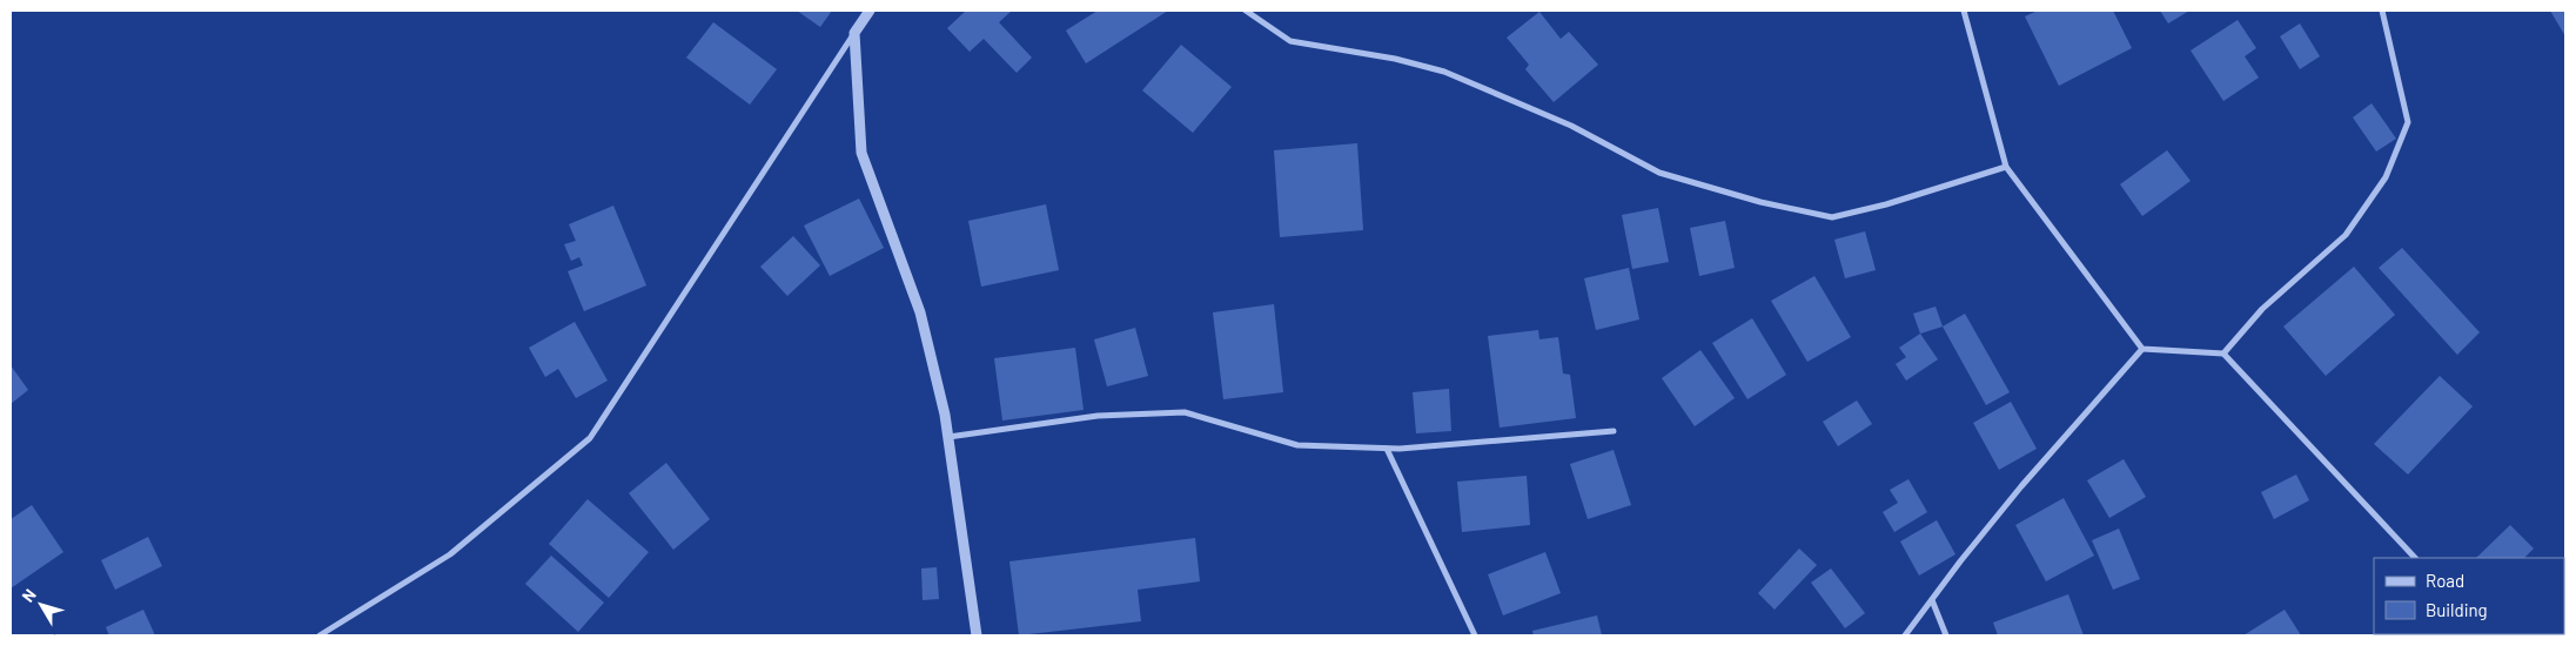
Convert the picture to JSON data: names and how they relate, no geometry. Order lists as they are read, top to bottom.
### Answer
{
  "legend": ["Road", "Building"],
  "north": "top left"
}
